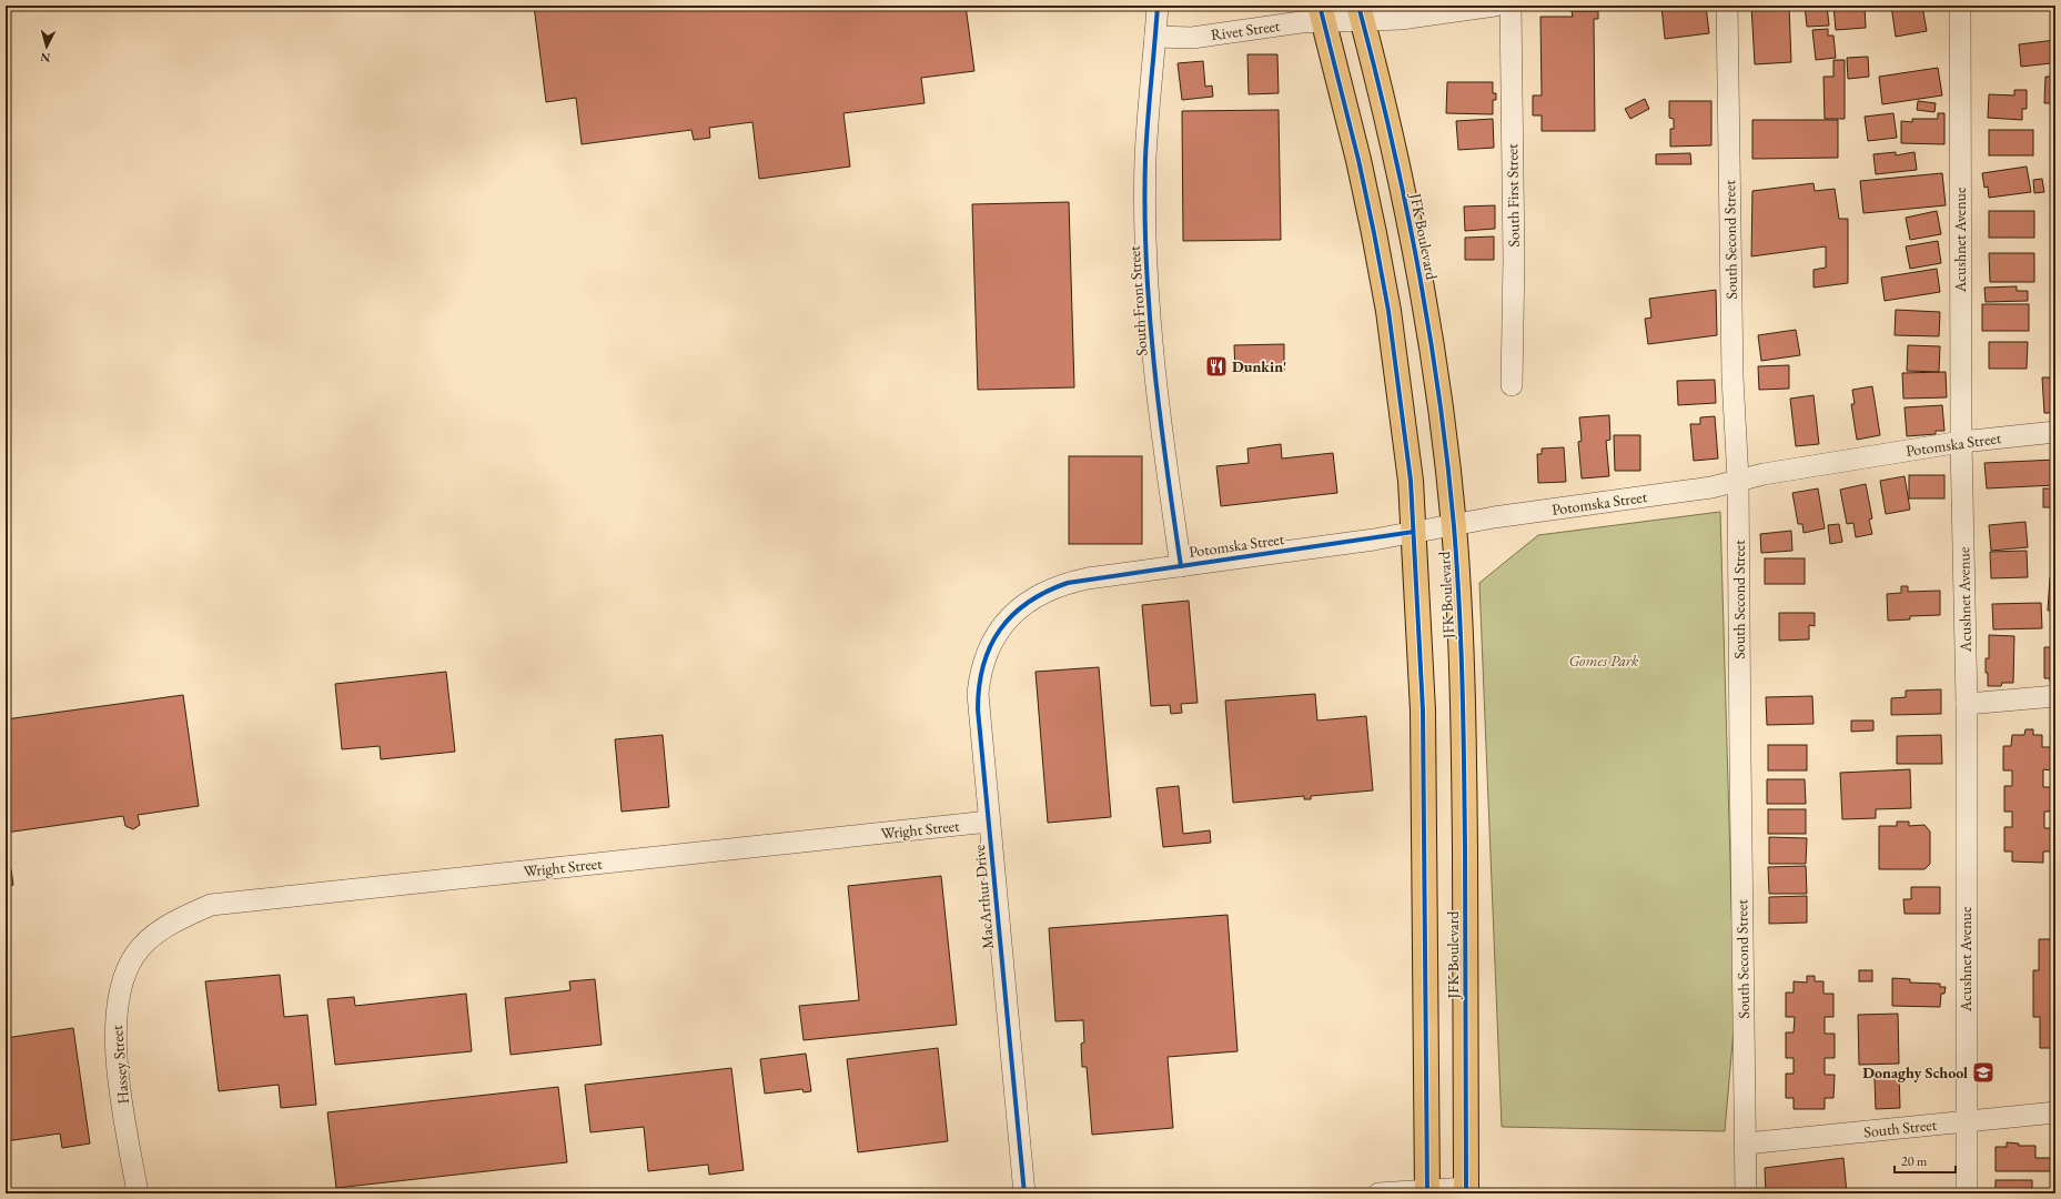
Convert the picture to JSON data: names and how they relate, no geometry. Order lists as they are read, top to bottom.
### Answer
{
  "streets": {
    "main road": ["JFK Boulevard"],
    "street": [
      "Rivet Street",
      "South First Street",
      "South Second Street",
      "Acushnet Avenue",
      "South Front Street",
      "Potomska Street",
      "Wright Street",
      "MacArthur Drive",
      "Hassey Street",
      "South Street"
    ]
  },
  "crossings": [
    ["Rivet Street", "JFK Boulevard"],
    ["Rivet Street", "South Front Street"],
    ["JFK Boulevard", "Potomska Street"],
    ["South Second Street", "Potomska Street"],
    ["South Second Street", "South Street"],
    ["Acushnet Avenue", "Potomska Street"],
    ["Acushnet Avenue", "South Street"],
    ["South Front Street", "Potomska Street"],
    ["Potomska Street", "MacArthur Drive"],
    ["Wright Street", "MacArthur Drive"],
    ["Wright Street", "Hassey Street"]
  ],
  "parks": ["Gomes Park"],
  "places": {
    "restaurant": ["Dunkin'"],
    "school or university": ["Donaghy School"]
  },
  "scale_bar": "20 m",
  "north": "bottom"
}
